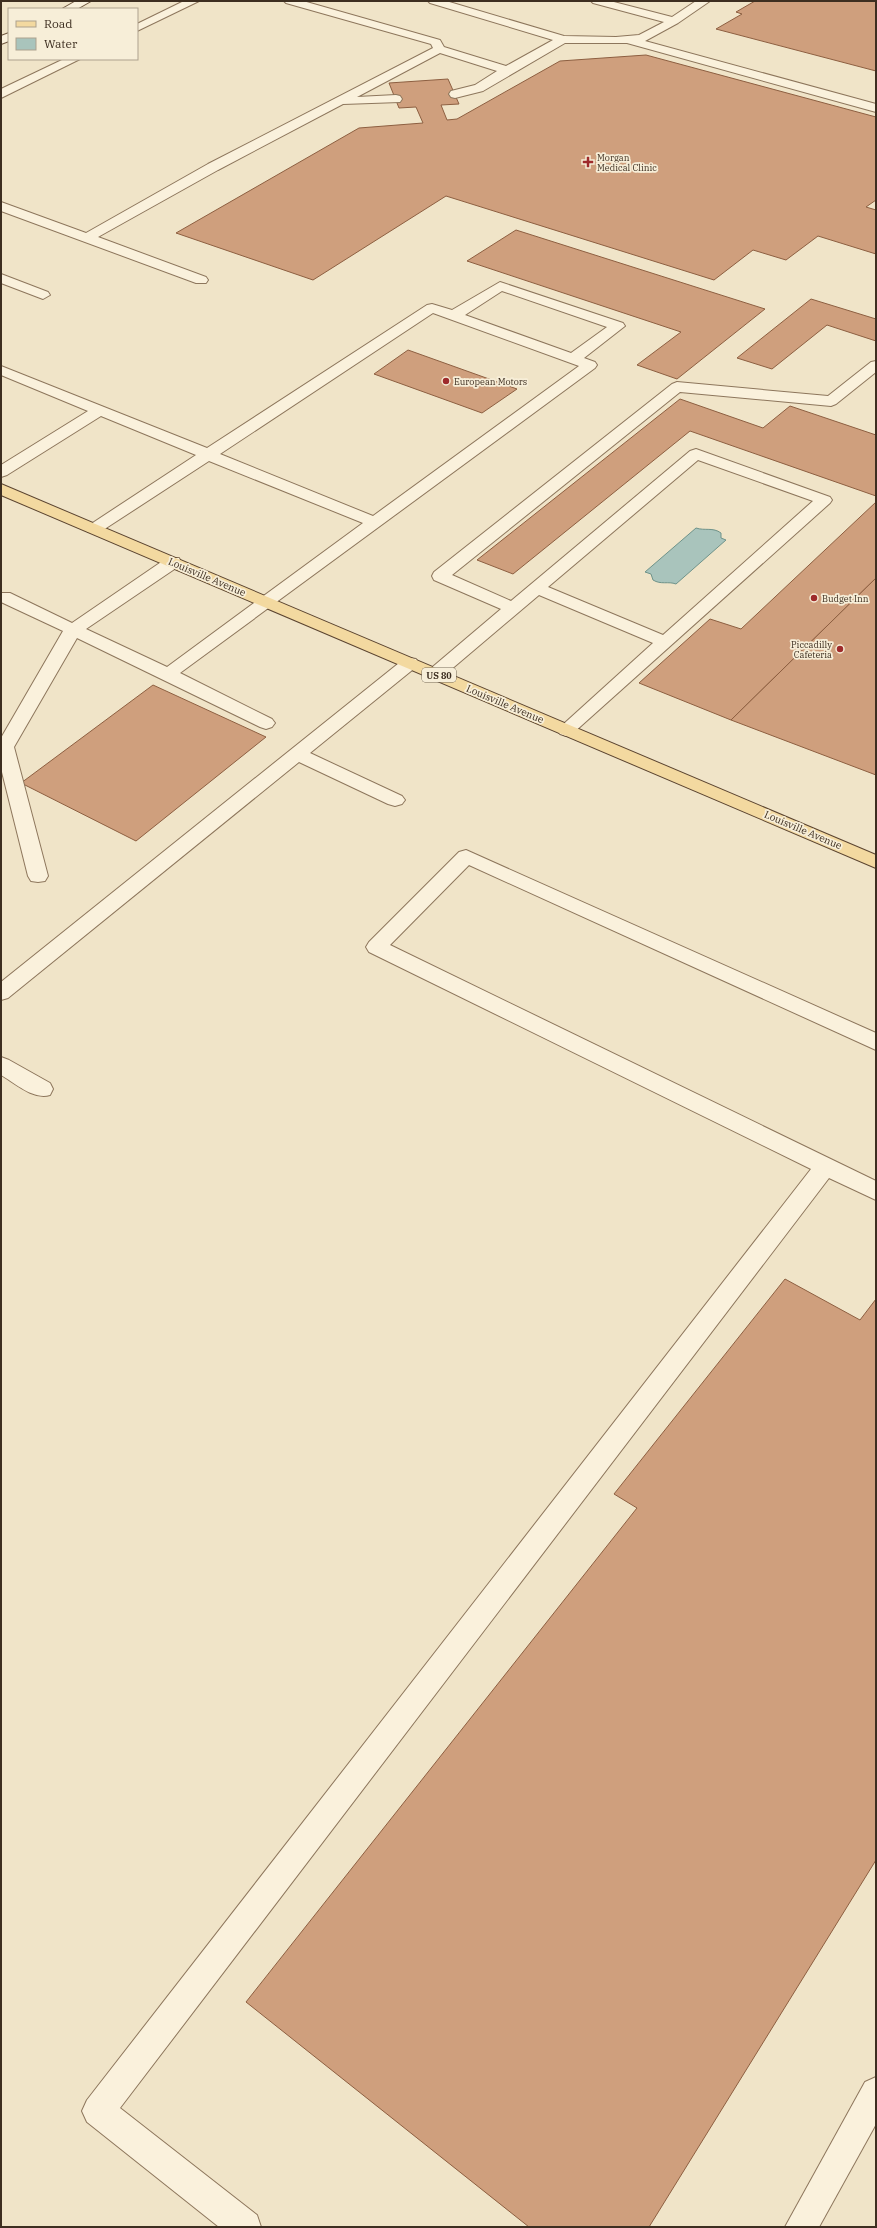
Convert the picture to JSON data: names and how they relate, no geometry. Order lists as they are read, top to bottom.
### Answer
{
  "streets": {
    "main road": ["Louisville Avenue", "US 80"]
  },
  "places": {
    "health": ["Morgan Medical Clinic"],
    "other": ["European Motors", "Budget Inn", "Piccadilly Cafeteria"]
  },
  "legend": ["Road", "Water"]
}
